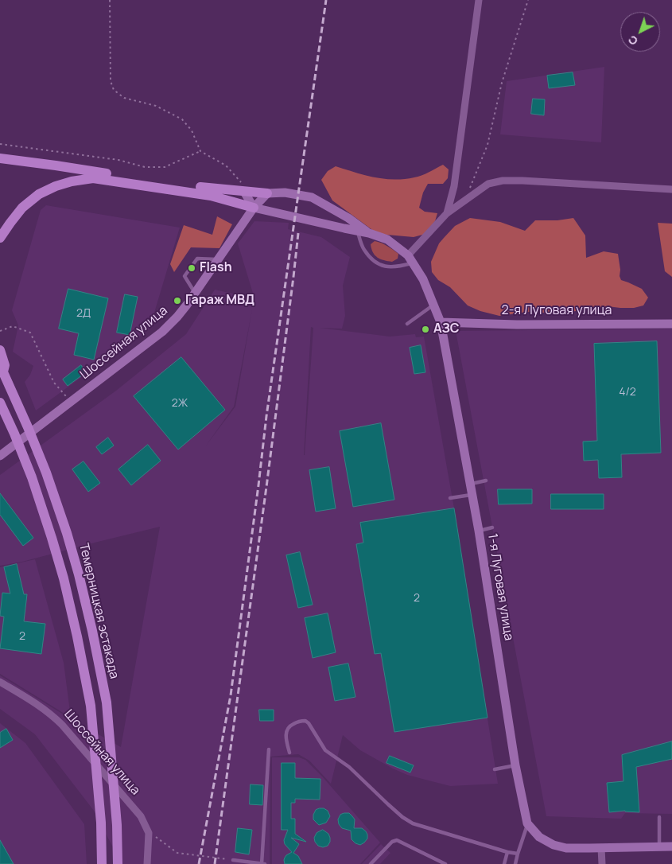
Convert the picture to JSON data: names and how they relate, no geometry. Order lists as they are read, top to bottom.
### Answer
{
  "streets": {
    "main road": [
      "2-я Луговая улица",
      "Шоссейная улица",
      "1-я Луговая улица",
      "Темерницкая эстакада"
    ]
  },
  "crossings": [
    ["2-я Луговая улица", "1-я Луговая улица"]
  ],
  "places": ["Flash", "Гараж МВД", "АЗС"],
  "house_numbers": [
    "2Д",
    "4/2",
    "2Ж",
    "2",
    "2"
  ],
  "north": "bottom left"
}
